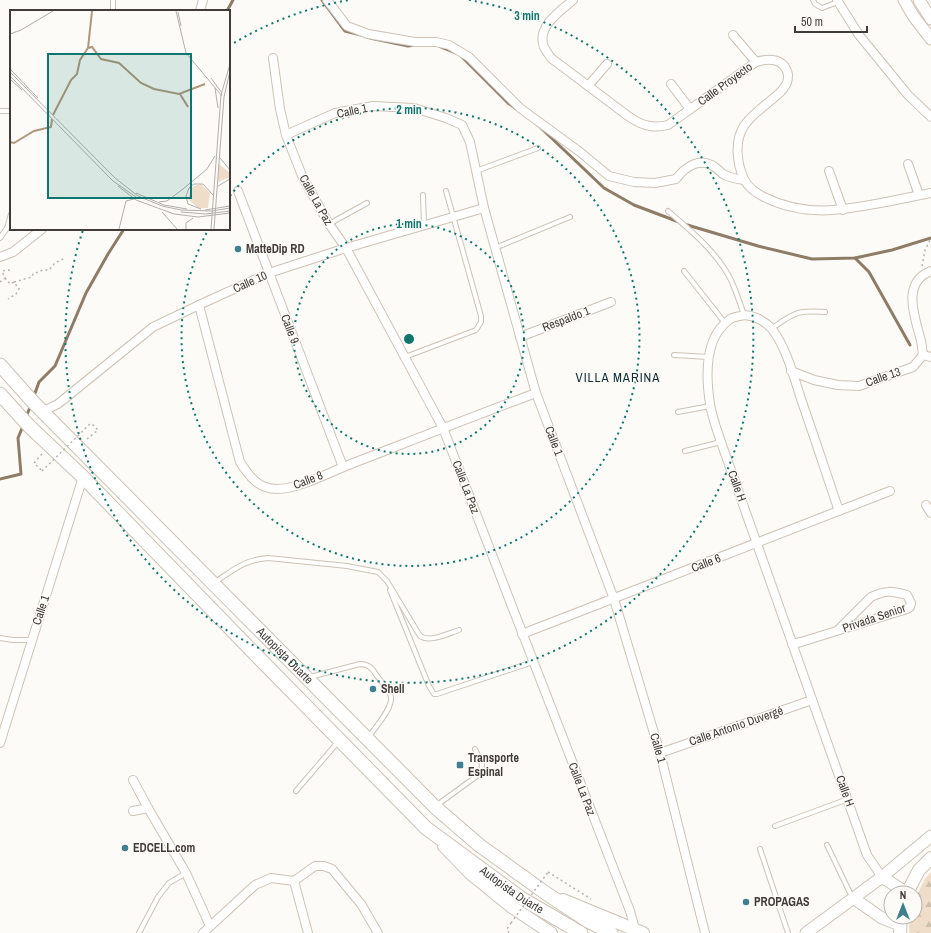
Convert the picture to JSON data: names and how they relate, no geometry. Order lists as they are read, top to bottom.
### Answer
{
  "streets": {
    "highway": ["Autopista Duarte"],
    "street": [
      "Calle Proyecto",
      "Calle 1",
      "Calle La Paz",
      "Calle 10",
      "Respaldo 1",
      "Calle 9",
      "Calle 13",
      "Calle 8",
      "Calle H",
      "Calle 6",
      "Privada Senior",
      "Calle Antonio Duvergé"
    ]
  },
  "crossings": [
    ["Calle 1", "Calle La Paz"],
    ["Calle 1", "Calle 10"],
    ["Calle 1", "Respaldo 1"],
    ["Calle 1", "Calle 8"],
    ["Calle 1", "Calle 6"],
    ["Calle 1", "Autopista Duarte"],
    ["Calle 1", "Calle Antonio Duvergé"],
    ["Calle La Paz", "Calle 10"],
    ["Calle La Paz", "Calle 8"],
    ["Calle La Paz", "Calle 6"],
    ["Calle La Paz", "Autopista Duarte"],
    ["Calle 10", "Calle 9"],
    ["Calle 10", "Calle 8"],
    ["Calle 10", "Autopista Duarte"],
    ["Calle 9", "Calle 8"],
    ["Calle H", "Calle 6"],
    ["Calle H", "Privada Senior"],
    ["Calle H", "Calle Antonio Duvergé"]
  ],
  "districts": ["VILLA MARINA"],
  "places": {
    "other": [
      "MatteDip RD",
      "Shell",
      "EDCELL.com",
      "PROPAGAS"
    ],
    "transit": ["Transporte Espinal"]
  },
  "scale_bar": "50 m",
  "north": "top",
  "rings": ["3 min", "2 min", "1 min"]
}
